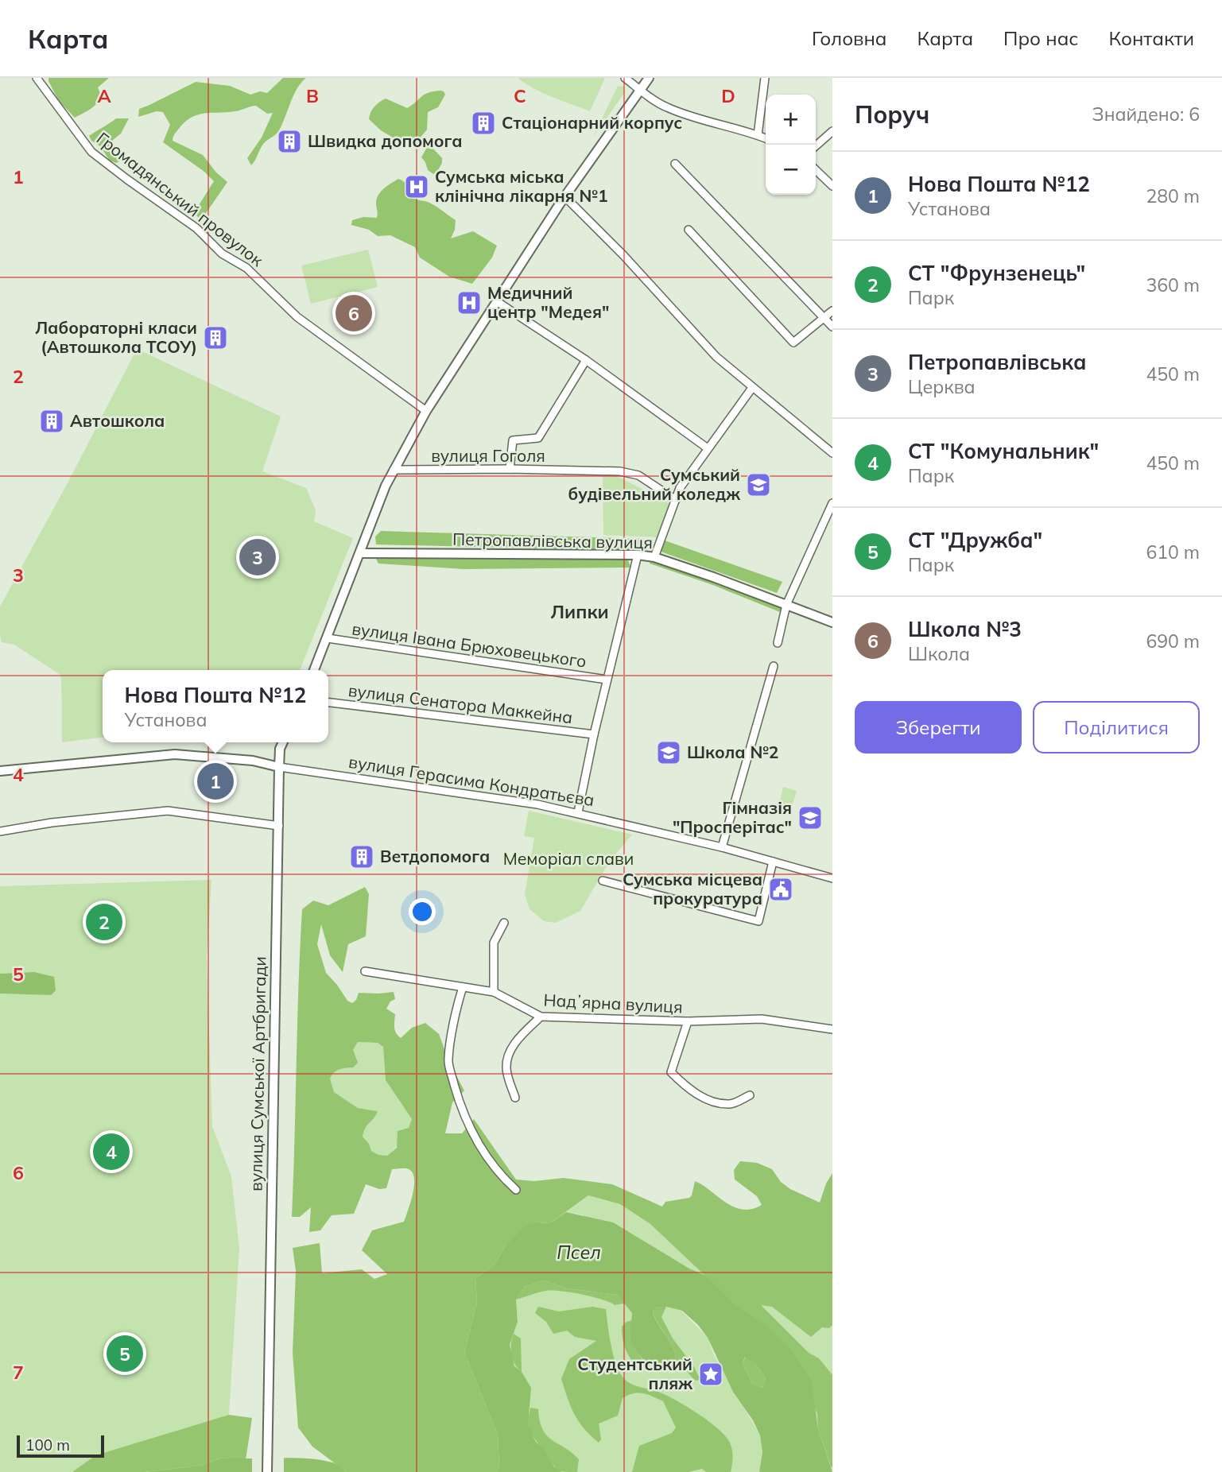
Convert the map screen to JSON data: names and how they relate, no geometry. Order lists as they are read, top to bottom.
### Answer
{
  "streets": {
    "main road": ["Петропавлівська вулиця", "вулиця Герасима Кондратьєва", "вулиця Сумської Артбригади"],
    "street": [
      "Громадянський провулок",
      "вулиця Гоголя",
      "вулиця Івана Брюховецького",
      "вулиця Сенатора Маккейна",
      "Надʼярна вулиця"
    ]
  },
  "crossings": [
    ["вулиця Герасима Кондратьєва", "вулиця Сумської Артбригади"]
  ],
  "districts": ["Липки"],
  "water": ["Псел"],
  "parks": ["Меморіал слави"],
  "places": {
    "building": [
      "Стаціонарний корпус",
      "Швидка допомога",
      "Лабораторні класи (Автошкола ТСОУ)",
      "Автошкола",
      "Ветдопомога"
    ],
    "hospital": ["Сумська міська клінічна лікарня №1", "Медичний центр \"Медея\""],
    "school or university": ["Сумський будівельний коледж", "Школа №2", "Гімназія \"Просперітас\""],
    "public building": ["Сумська місцева прокуратура"],
    "place": ["Студентський пляж"]
  },
  "scale_bar": "100 m",
  "page": {
    "header": "Карта",
    "nav": [
      "Головна",
      "Карта",
      "Про нас",
      "Контакти"
    ],
    "heading": ["Поруч", "Знайдено: 6"],
    "map_buttons": ["+", "−"],
    "list": [
      {
        "mark": "1",
        "name": "Нова Пошта №12",
        "note": "Установа",
        "value": "280 m"
      },
      {
        "mark": "2",
        "name": "СТ \"Фрунзенець\"",
        "note": "Парк",
        "value": "360 m"
      },
      {
        "mark": "3",
        "name": "Петропавлівська",
        "note": "Церква",
        "value": "450 m"
      },
      {
        "mark": "4",
        "name": "СТ \"Комунальник\"",
        "note": "Парк",
        "value": "450 m"
      },
      {
        "mark": "5",
        "name": "СТ \"Дружба\"",
        "note": "Парк",
        "value": "610 m"
      },
      {
        "mark": "6",
        "name": "Школа №3",
        "note": "Школа",
        "value": "690 m"
      }
    ],
    "pins": [
      "6",
      "3",
      "1",
      "2",
      "4",
      "5"
    ],
    "popup": ["Нова Пошта №12", "Установа"],
    "buttons": ["Зберегти", "Поділитися"],
    "scale": "100 m"
  },
  "grid": {
    "columns": [
      "A",
      "B",
      "C",
      "D"
    ],
    "rows": [
      "1",
      "2",
      "3",
      "4",
      "5",
      "6",
      "7"
    ]
  }
}
